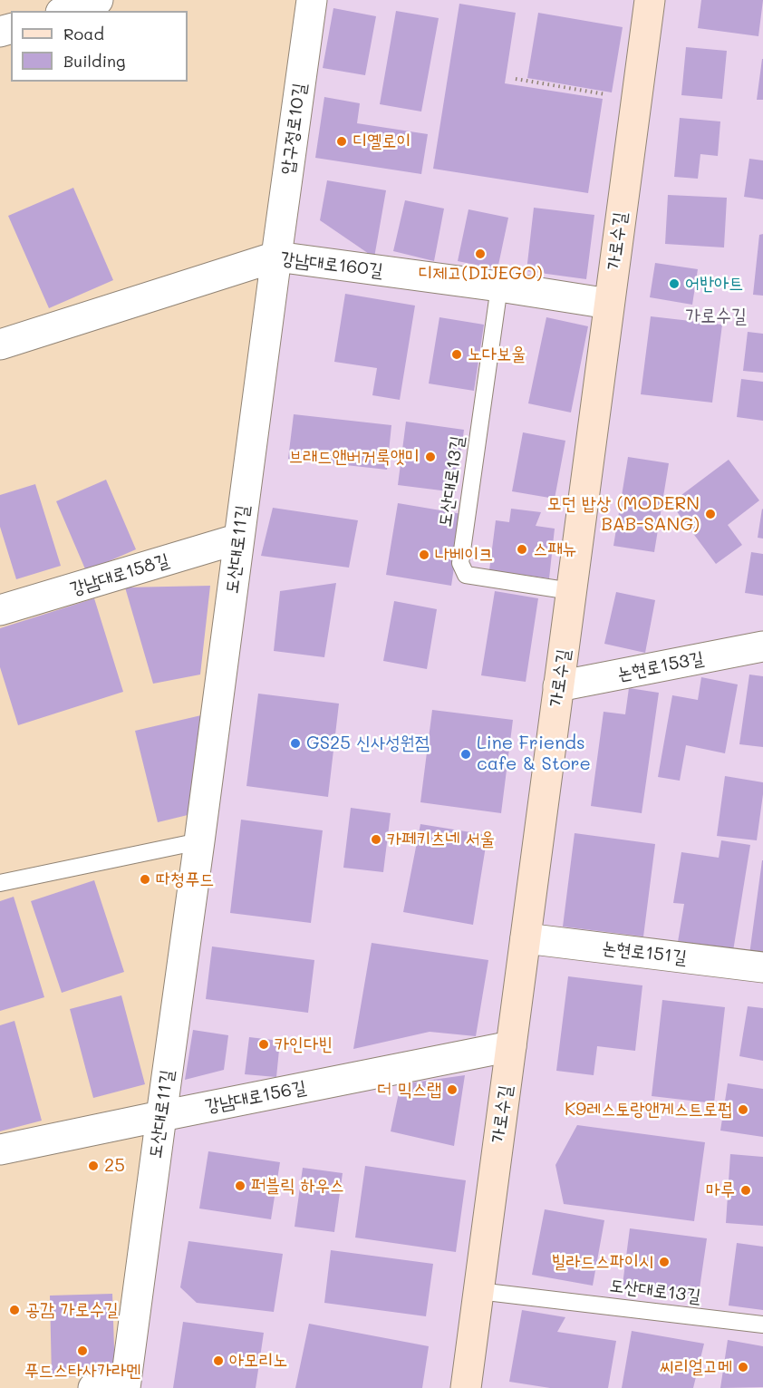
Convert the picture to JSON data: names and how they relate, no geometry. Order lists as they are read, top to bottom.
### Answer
{
  "streets": {
    "street": [
      "압구정로10길",
      "가로수길",
      "강남대로160길",
      "도산대로11길",
      "강남대로158길",
      "논현로153길",
      "논현로151길",
      "강남대로156길"
    ],
    "lane": ["도산대로13길"]
  },
  "crossings": [
    ["압구정로10길", "강남대로160길"],
    ["압구정로10길", "도산대로11길"],
    ["가로수길", "강남대로160길"],
    ["가로수길", "도산대로13길"],
    ["가로수길", "논현로153길"],
    ["가로수길", "논현로151길"],
    ["가로수길", "강남대로156길"],
    ["강남대로160길", "도산대로13길"],
    ["강남대로160길", "도산대로11길"],
    ["도산대로11길", "강남대로158길"],
    ["도산대로11길", "강남대로156길"]
  ],
  "districts": ["가로수길"],
  "places": [
    "디옐로이",
    "디제고(DIJEGO)",
    "어반아트",
    "노다보울",
    "브래드앤버거룩앳미",
    "모던 밥상 (MODERN BAB-SANG)",
    "스패뉴",
    "나베이크",
    "GS25 신사성원점",
    "Line Friends cafe & Store",
    "카페키츠네 서울",
    "따청푸드",
    "카인다빈",
    "더 믹스랩",
    "K9레스토랑앤게스트로펍",
    "25",
    "퍼블릭 하우스",
    "마루",
    "빌라드스파이시",
    "공감 가로수길",
    "푸드스타사가라멘",
    "아모리노",
    "씨리얼고메"
  ],
  "legend": ["Road", "Building"]
}
